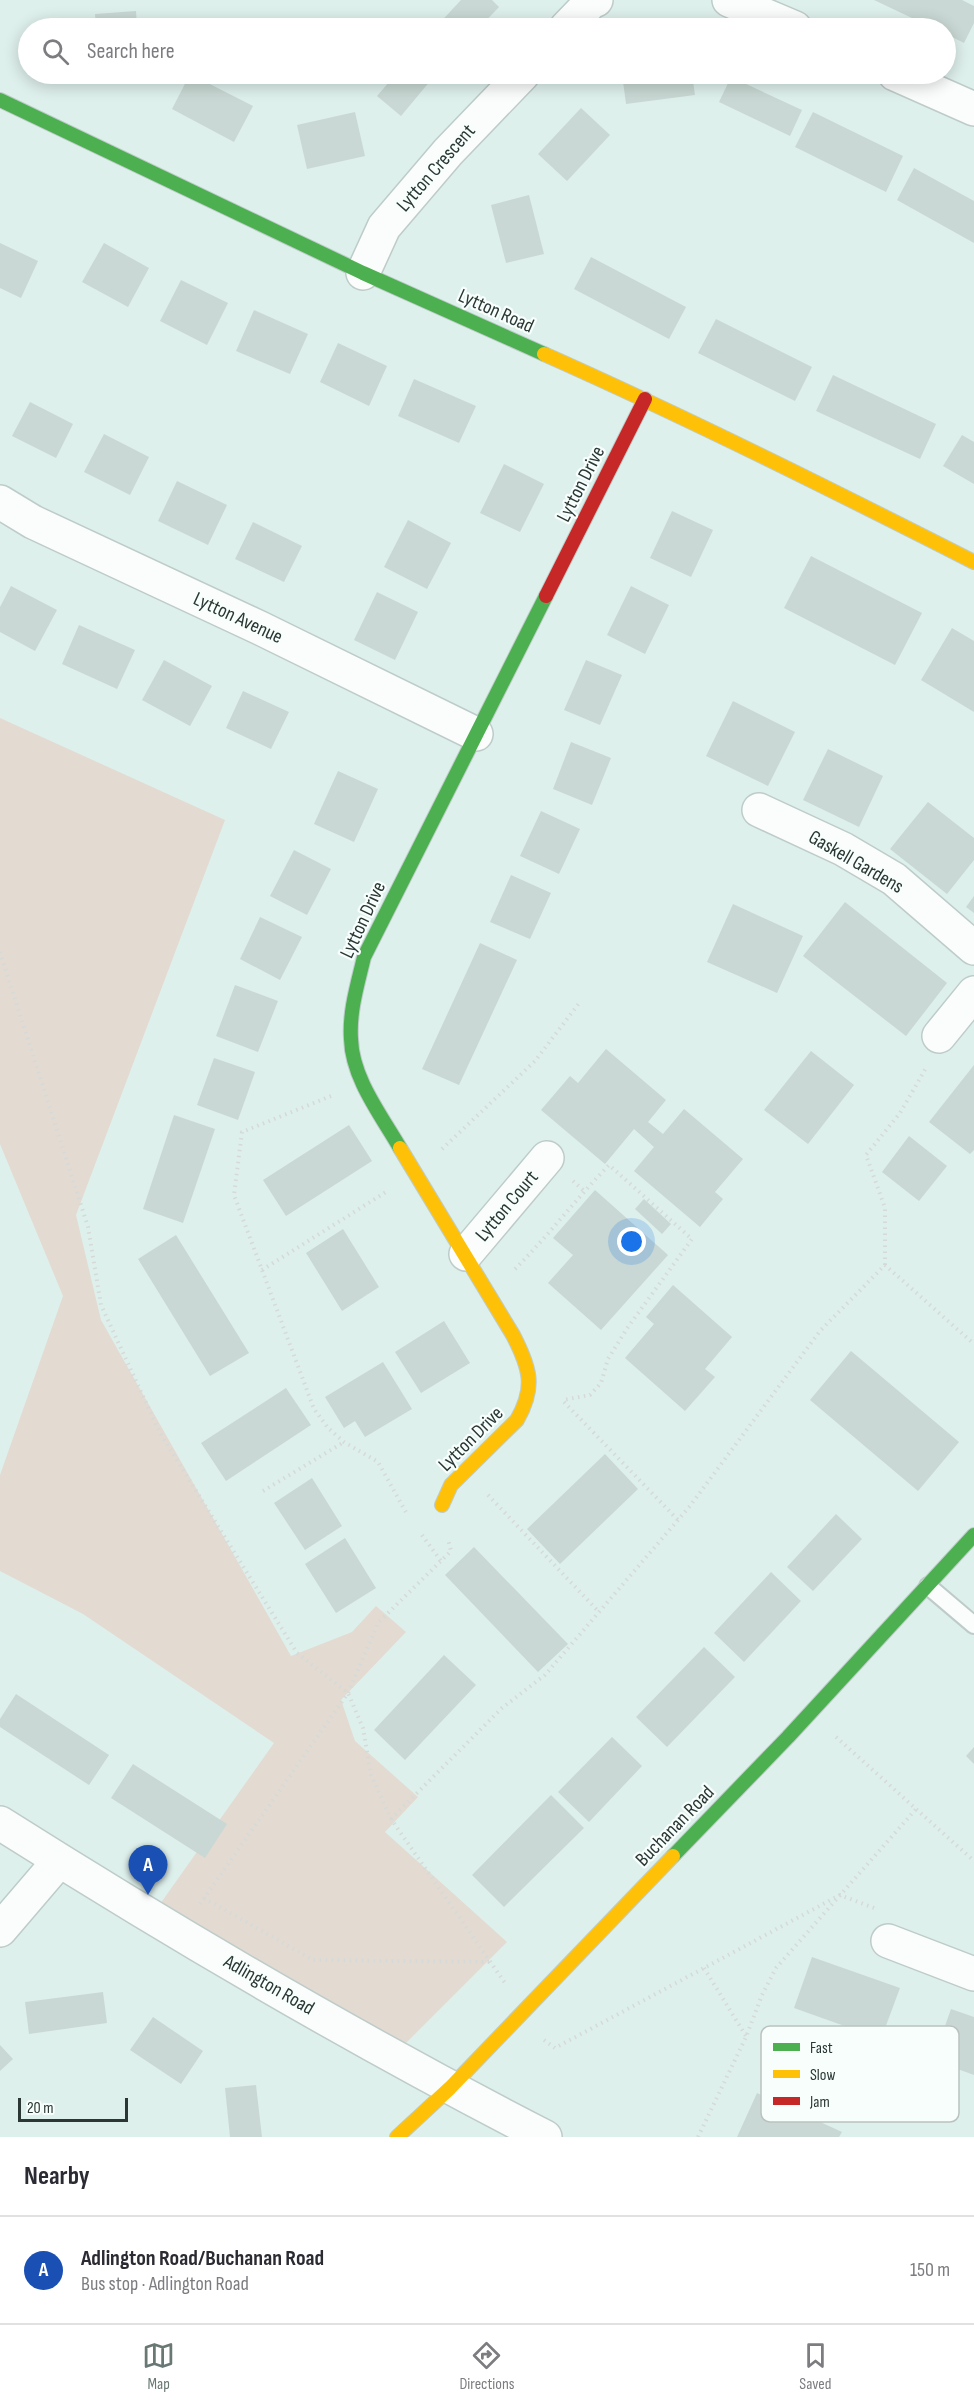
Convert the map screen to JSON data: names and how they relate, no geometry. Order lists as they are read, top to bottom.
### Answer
{
  "streets": {
    "street": [
      "Lytton Crescent",
      "Lytton Road",
      "Lytton Drive",
      "Lytton Avenue",
      "Gaskell Gardens",
      "Lytton Court",
      "Buchanan Road",
      "Adlington Road"
    ]
  },
  "crossings": [
    ["Lytton Crescent", "Lytton Road"],
    ["Lytton Road", "Lytton Drive"],
    ["Lytton Drive", "Lytton Avenue"],
    ["Lytton Drive", "Lytton Court"],
    ["Buchanan Road", "Adlington Road"]
  ],
  "legend": ["Fast", "Slow", "Jam"],
  "scale_bar": "20 m",
  "page": {
    "search": "Search here",
    "pins": "A",
    "scale": "20 m",
    "heading": "Nearby",
    "list": [
      {
        "mark": "A",
        "name": "Adlington Road/Buchanan Road",
        "note": "Bus stop · Adlington Road",
        "value": "150 m"
      }
    ],
    "nav": ["Map", "Directions", "Saved"]
  }
}
